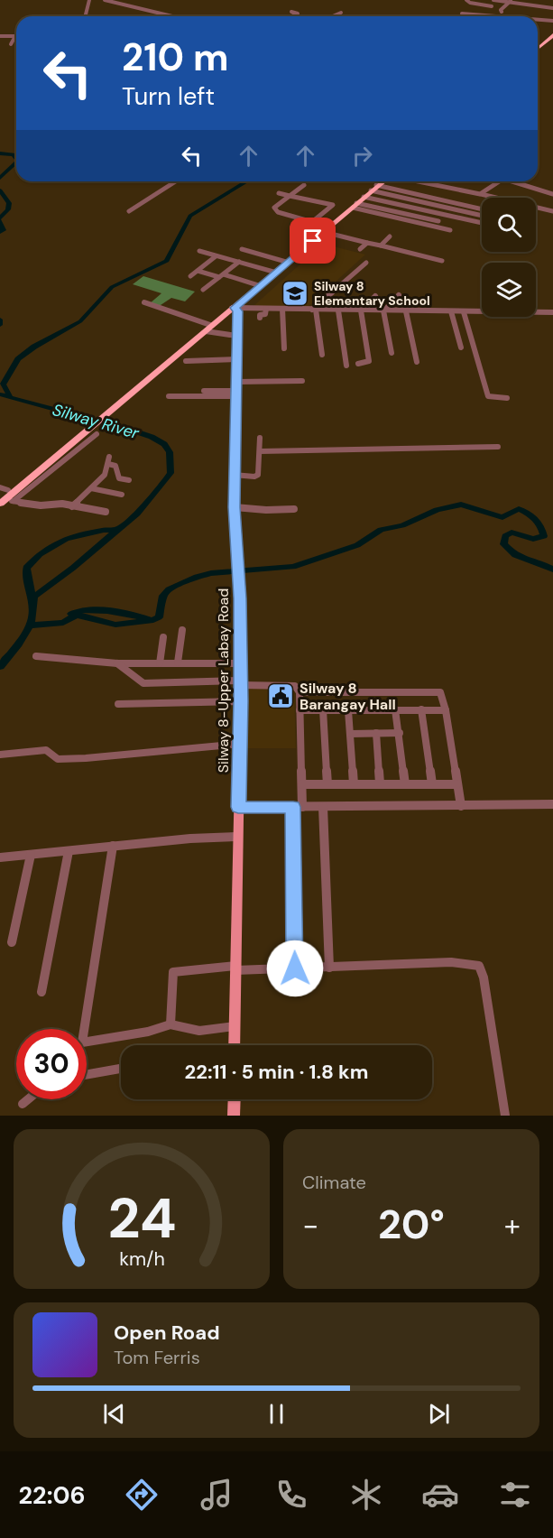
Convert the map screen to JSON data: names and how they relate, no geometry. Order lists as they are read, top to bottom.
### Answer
{
  "streets": {
    "main road": ["Silway 8-Upper Labay Road"]
  },
  "water": ["Silway River"],
  "places": {
    "school or university": ["Silway 8 Elementary School"],
    "public building": ["Silway 8 Barangay Hall"]
  },
  "page": {
    "turn": ["210 m", "Turn left"],
    "limit": "30",
    "trip": "22:11 · 5 min · 1.8 km",
    "tile": "Climate",
    "heat": ["−", "20°", "+"],
    "song": ["Open Road", "Tom Ferris"],
    "tabs": "22:06",
    "gauge": ["24", "km/h"]
  }
}
